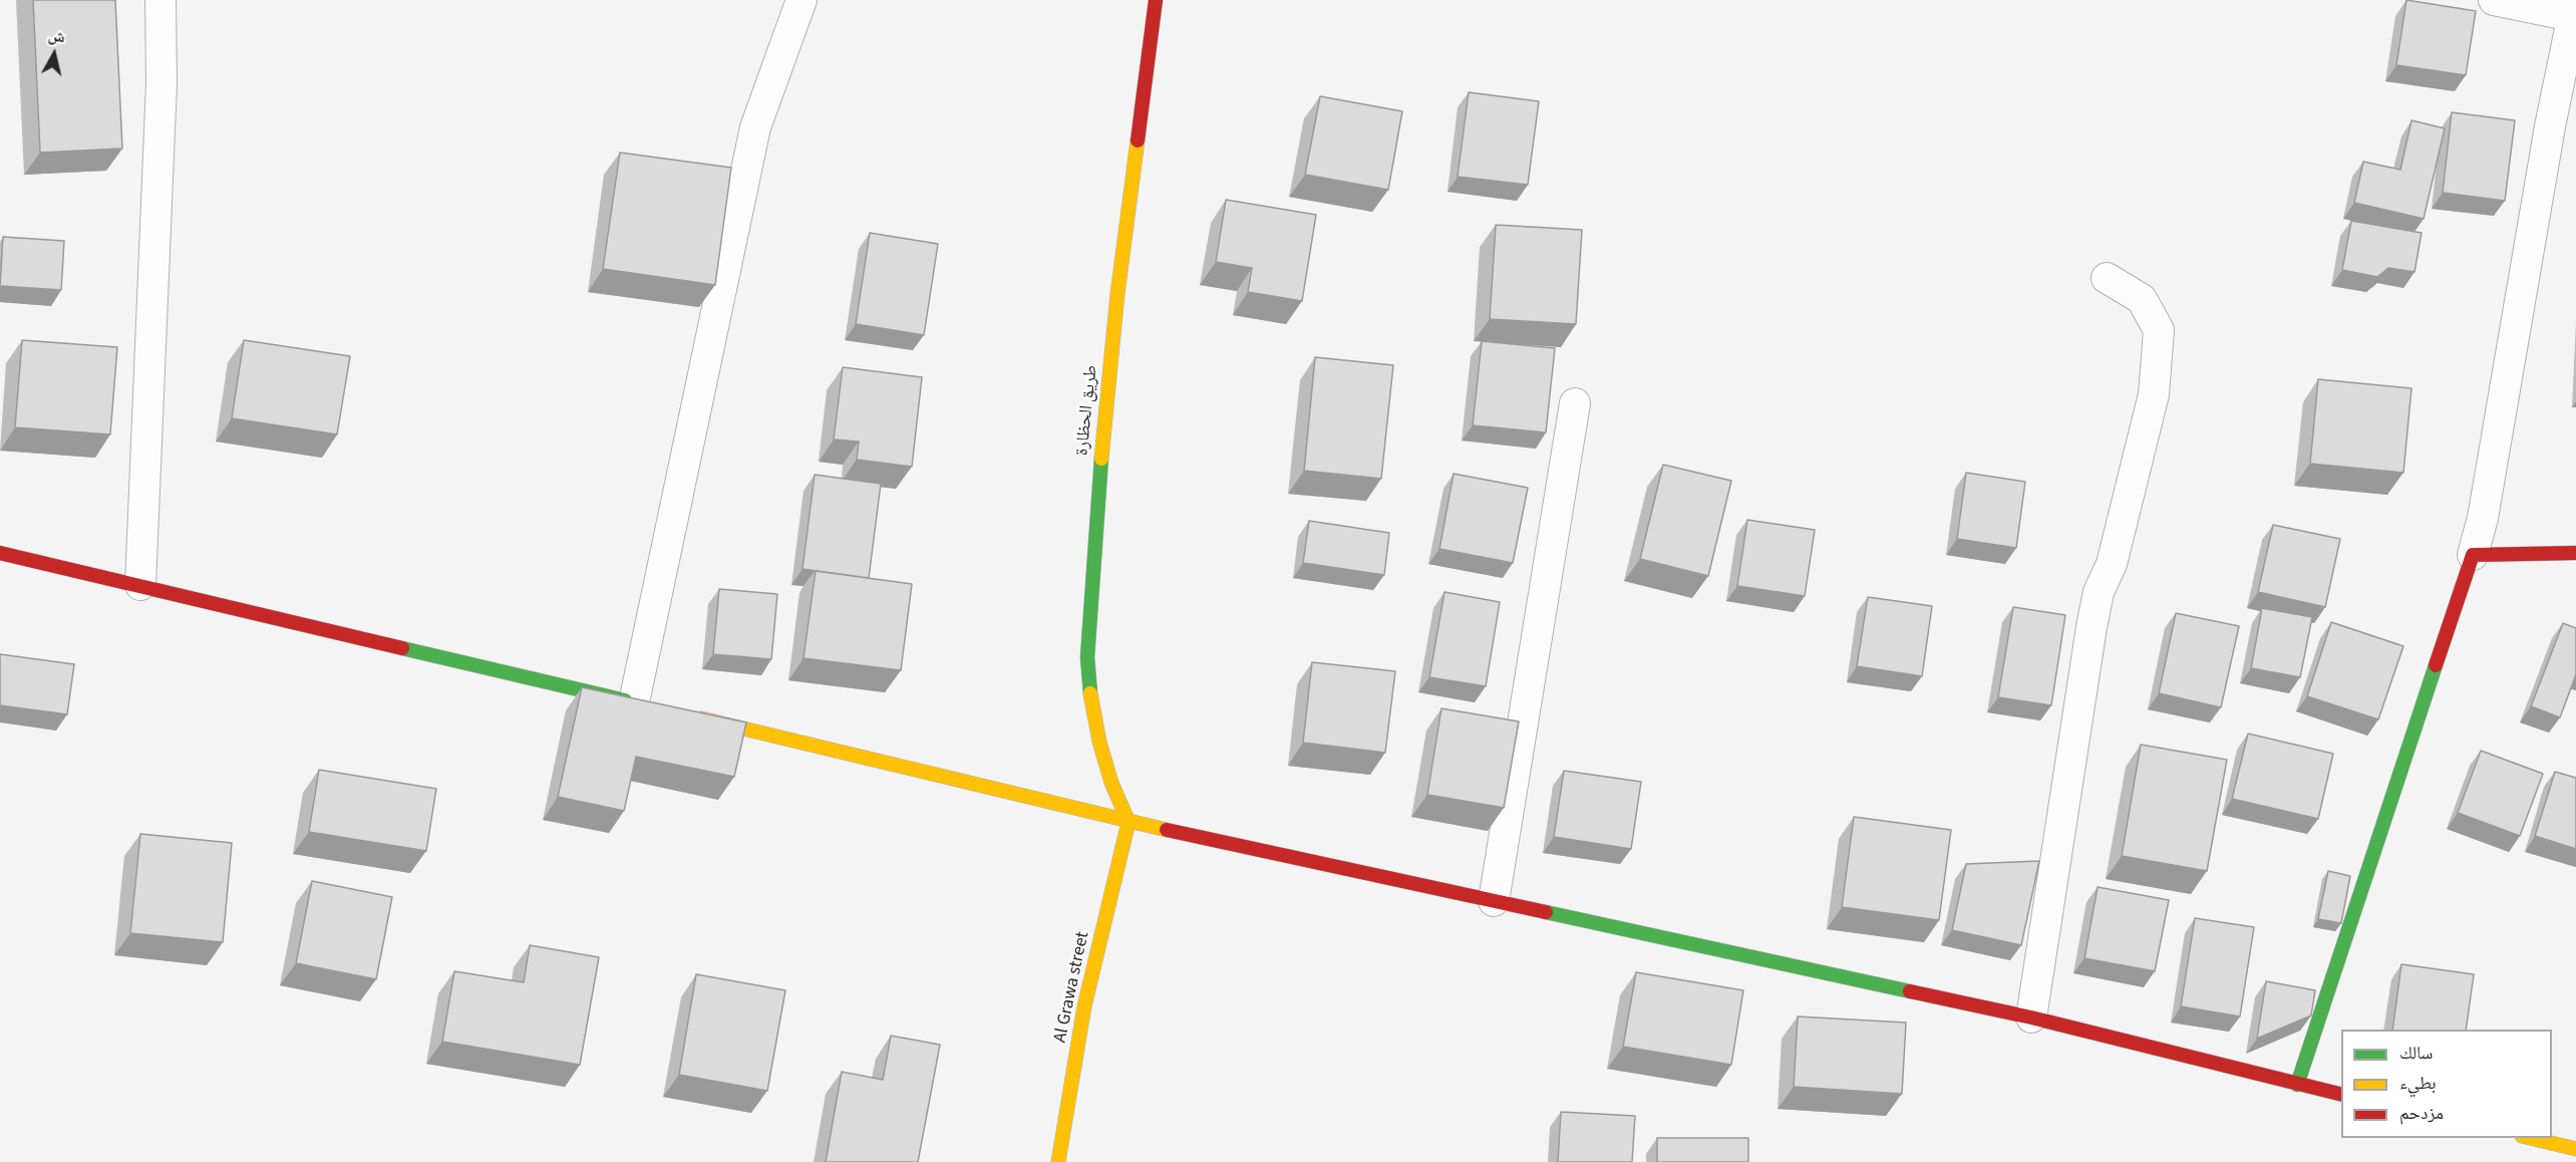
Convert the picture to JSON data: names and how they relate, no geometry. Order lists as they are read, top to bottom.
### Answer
{
  "streets": {
    "street": ["طريق الحظارة", "Al Grawa street"]
  },
  "crossings": [
    ["طريق الحظارة", "Al Grawa street"]
  ],
  "legend": ["سالك", "بطيء", "مزدحم"],
  "north": "top"
}
